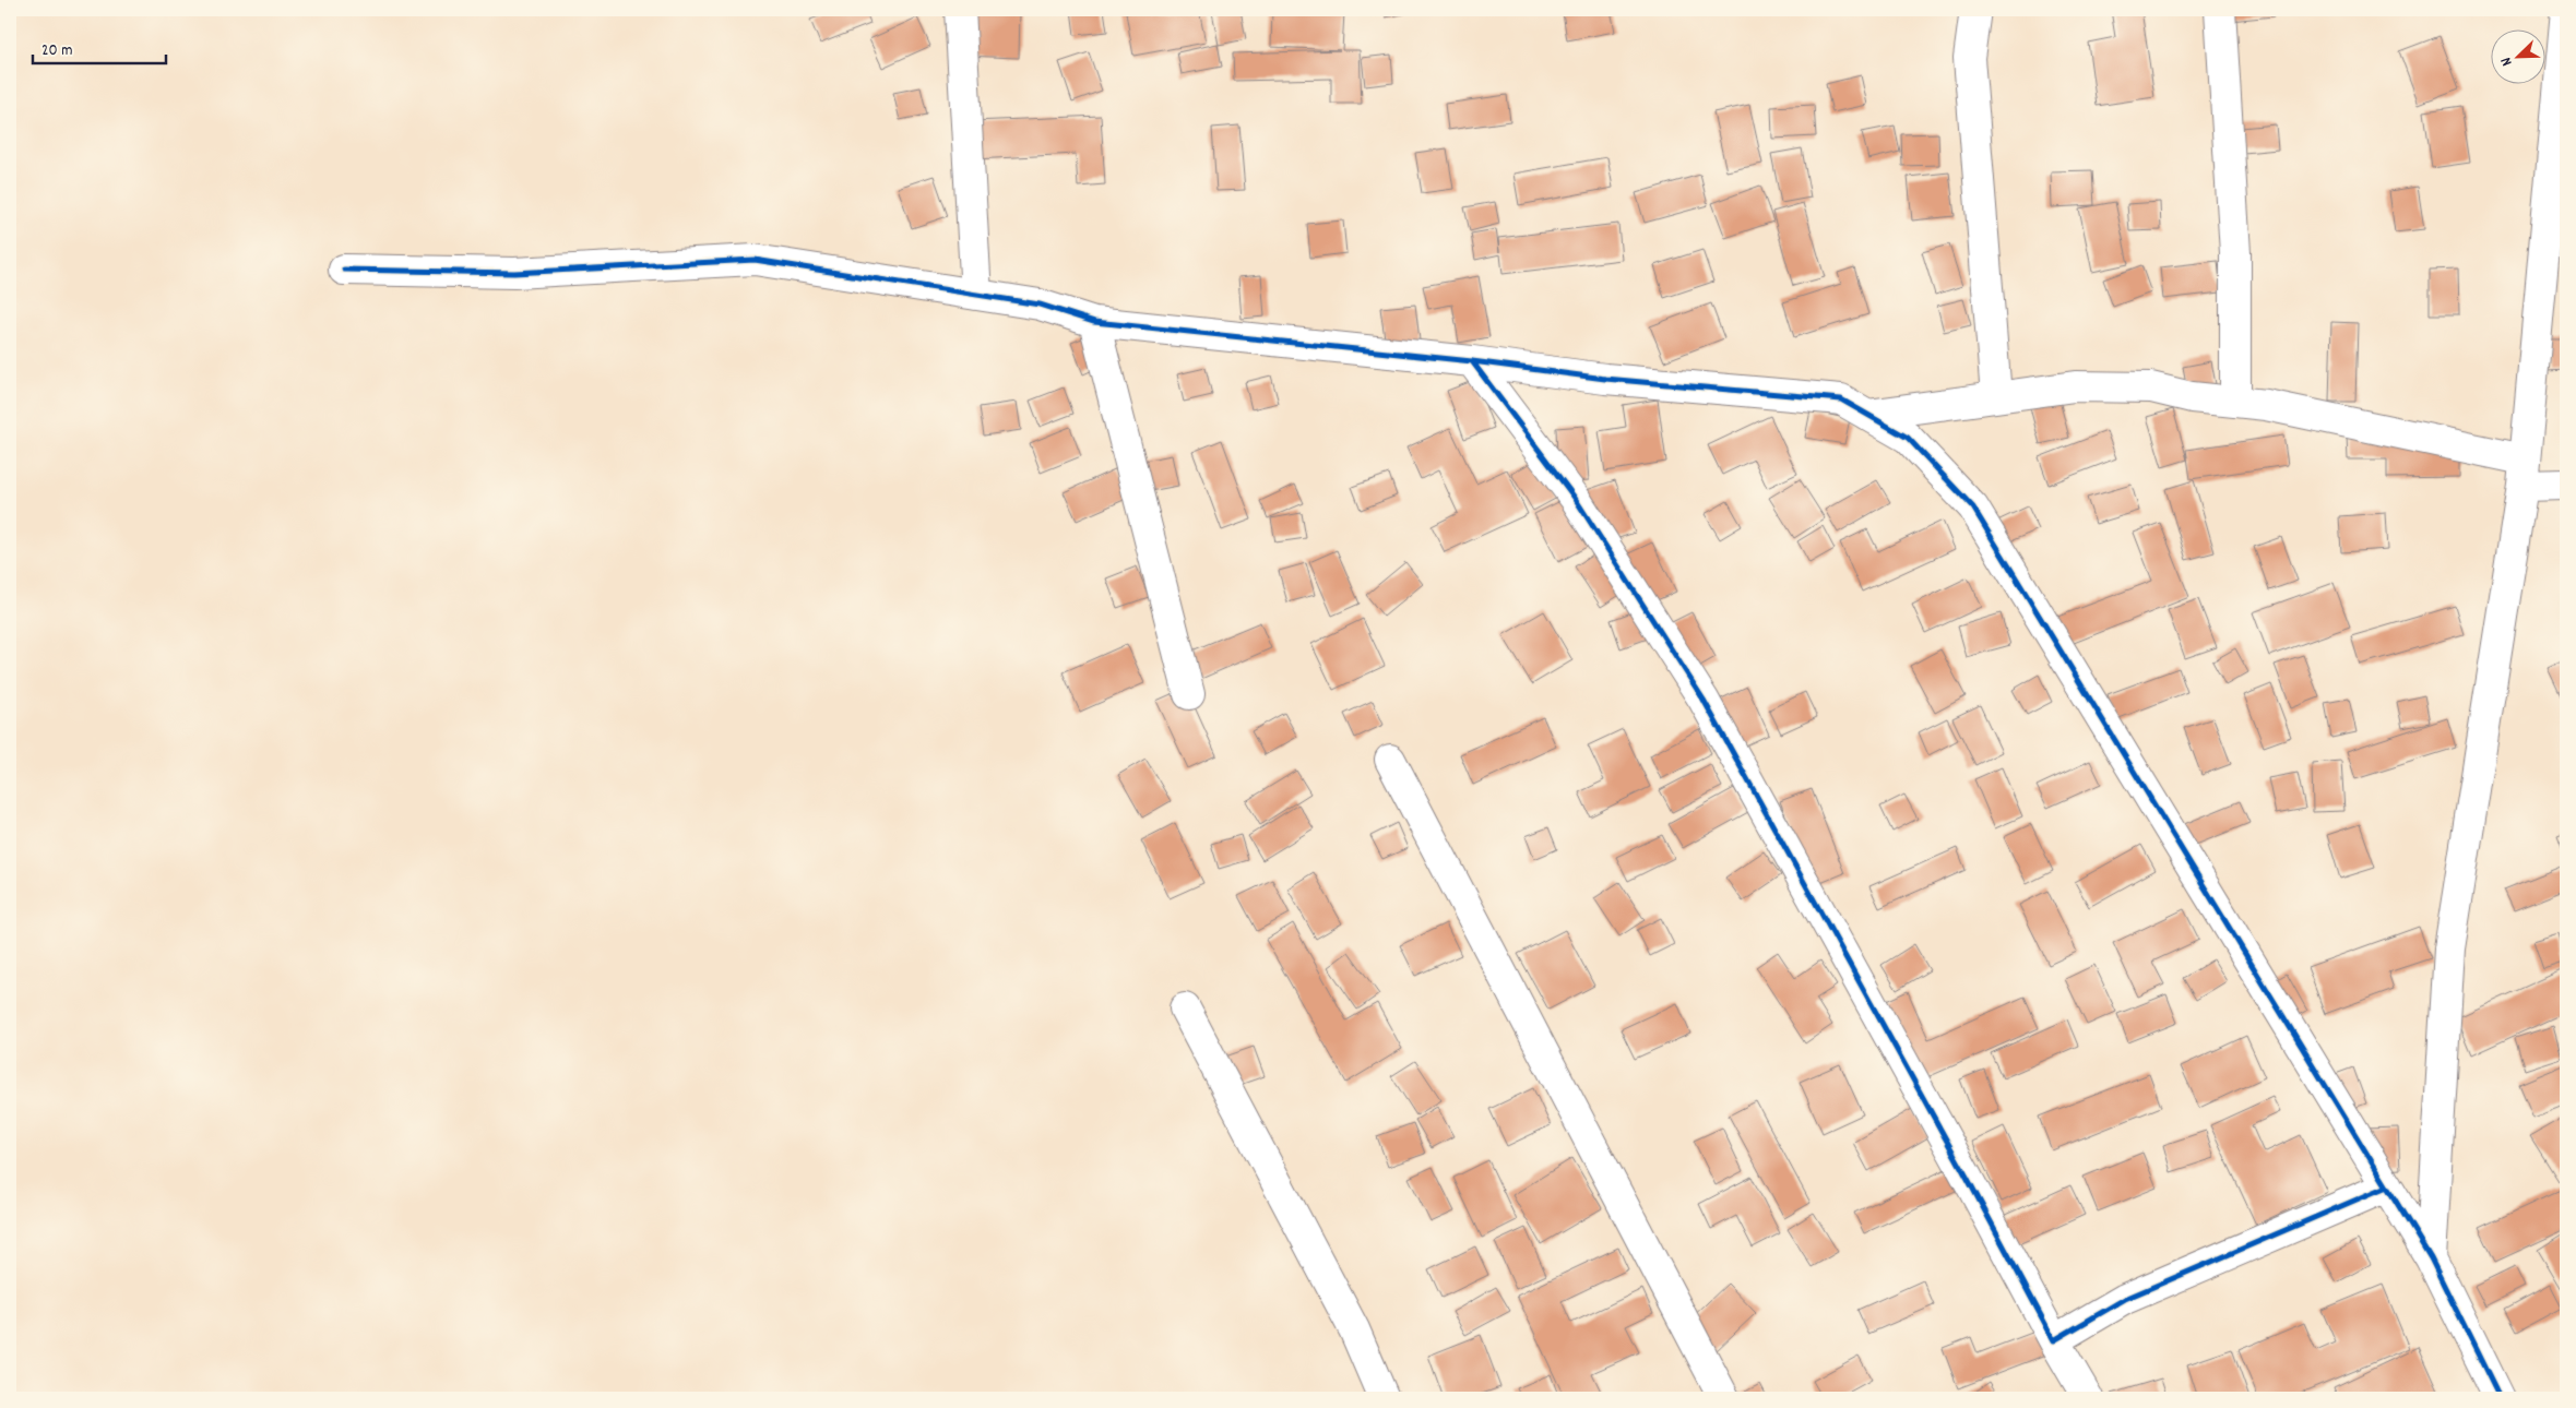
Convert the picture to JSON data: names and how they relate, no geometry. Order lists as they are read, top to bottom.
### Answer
{
  "scale_bar": "20 m",
  "north": "bottom left"
}
